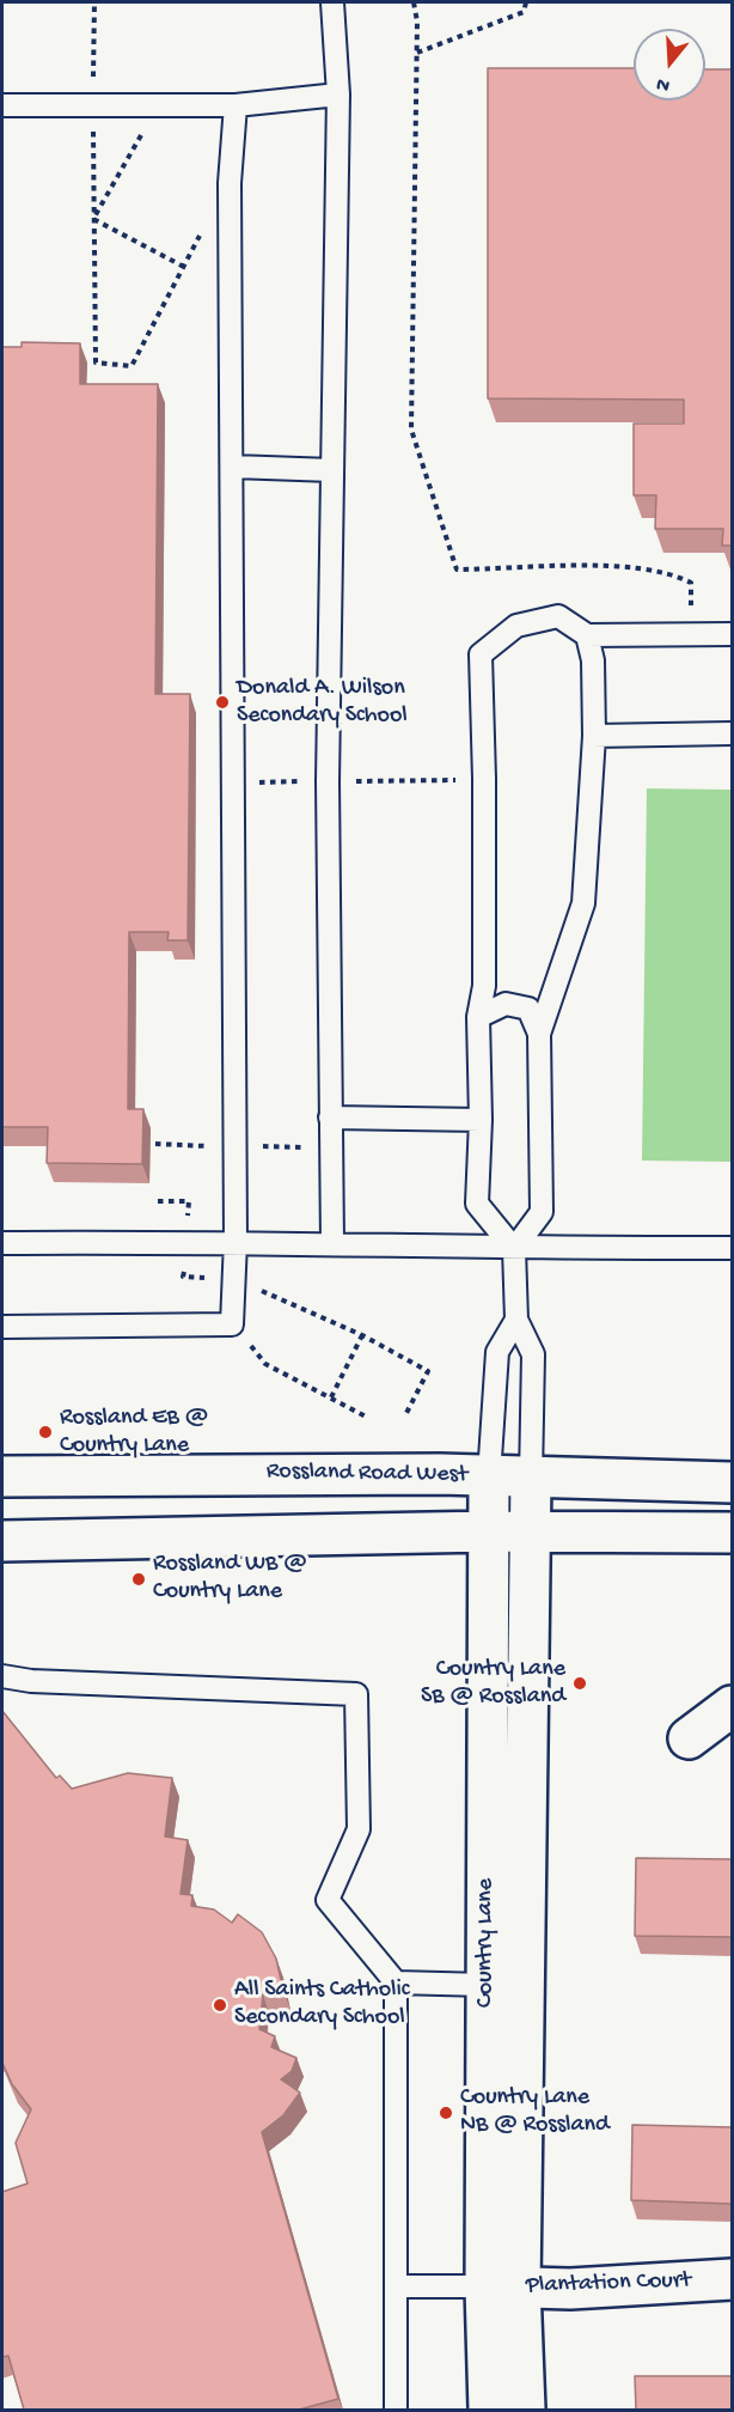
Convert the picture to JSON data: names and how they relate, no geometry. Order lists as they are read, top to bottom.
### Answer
{
  "streets": {
    "street": ["Rossland Road West", "Country Lane", "Plantation Court"]
  },
  "crossings": [
    ["Rossland Road West", "Country Lane"],
    ["Country Lane", "Plantation Court"]
  ],
  "places": [
    "Donald A. Wilson Secondary School",
    "Rossland EB @ Country Lane",
    "Rossland WB @ Country Lane",
    "Country Lane SB @ Rossland",
    "All Saints Catholic Secondary School",
    "Country Lane NB @ Rossland"
  ],
  "north": "bottom"
}
